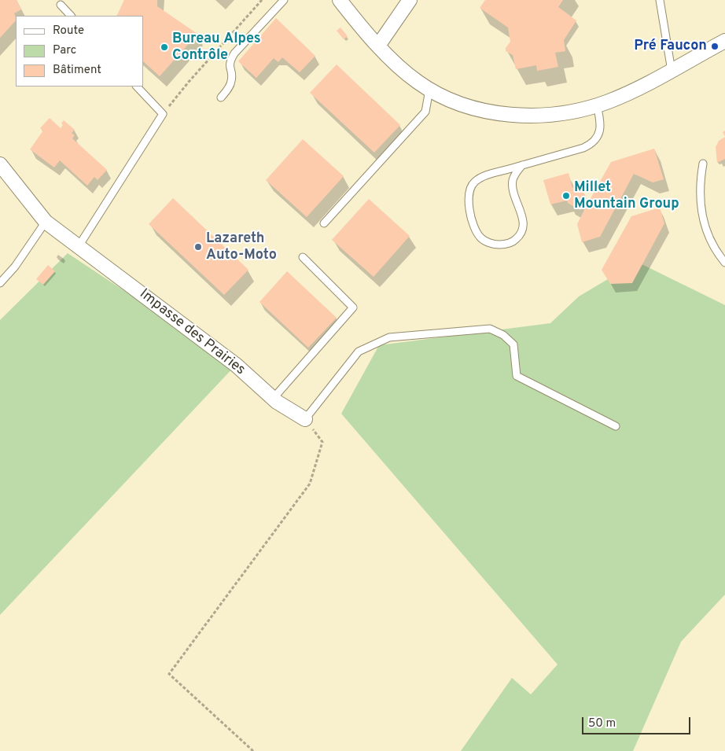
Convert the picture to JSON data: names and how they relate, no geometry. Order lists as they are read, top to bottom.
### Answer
{
  "streets": {
    "street": ["Impasse des Prairies"]
  },
  "places": [
    "Pré Faucon",
    "Bureau Alpes Contrôle",
    "Millet Mountain Group",
    "Lazareth Auto-Moto"
  ],
  "legend": ["Route", "Parc", "Bâtiment"],
  "scale_bar": "50 m"
}
